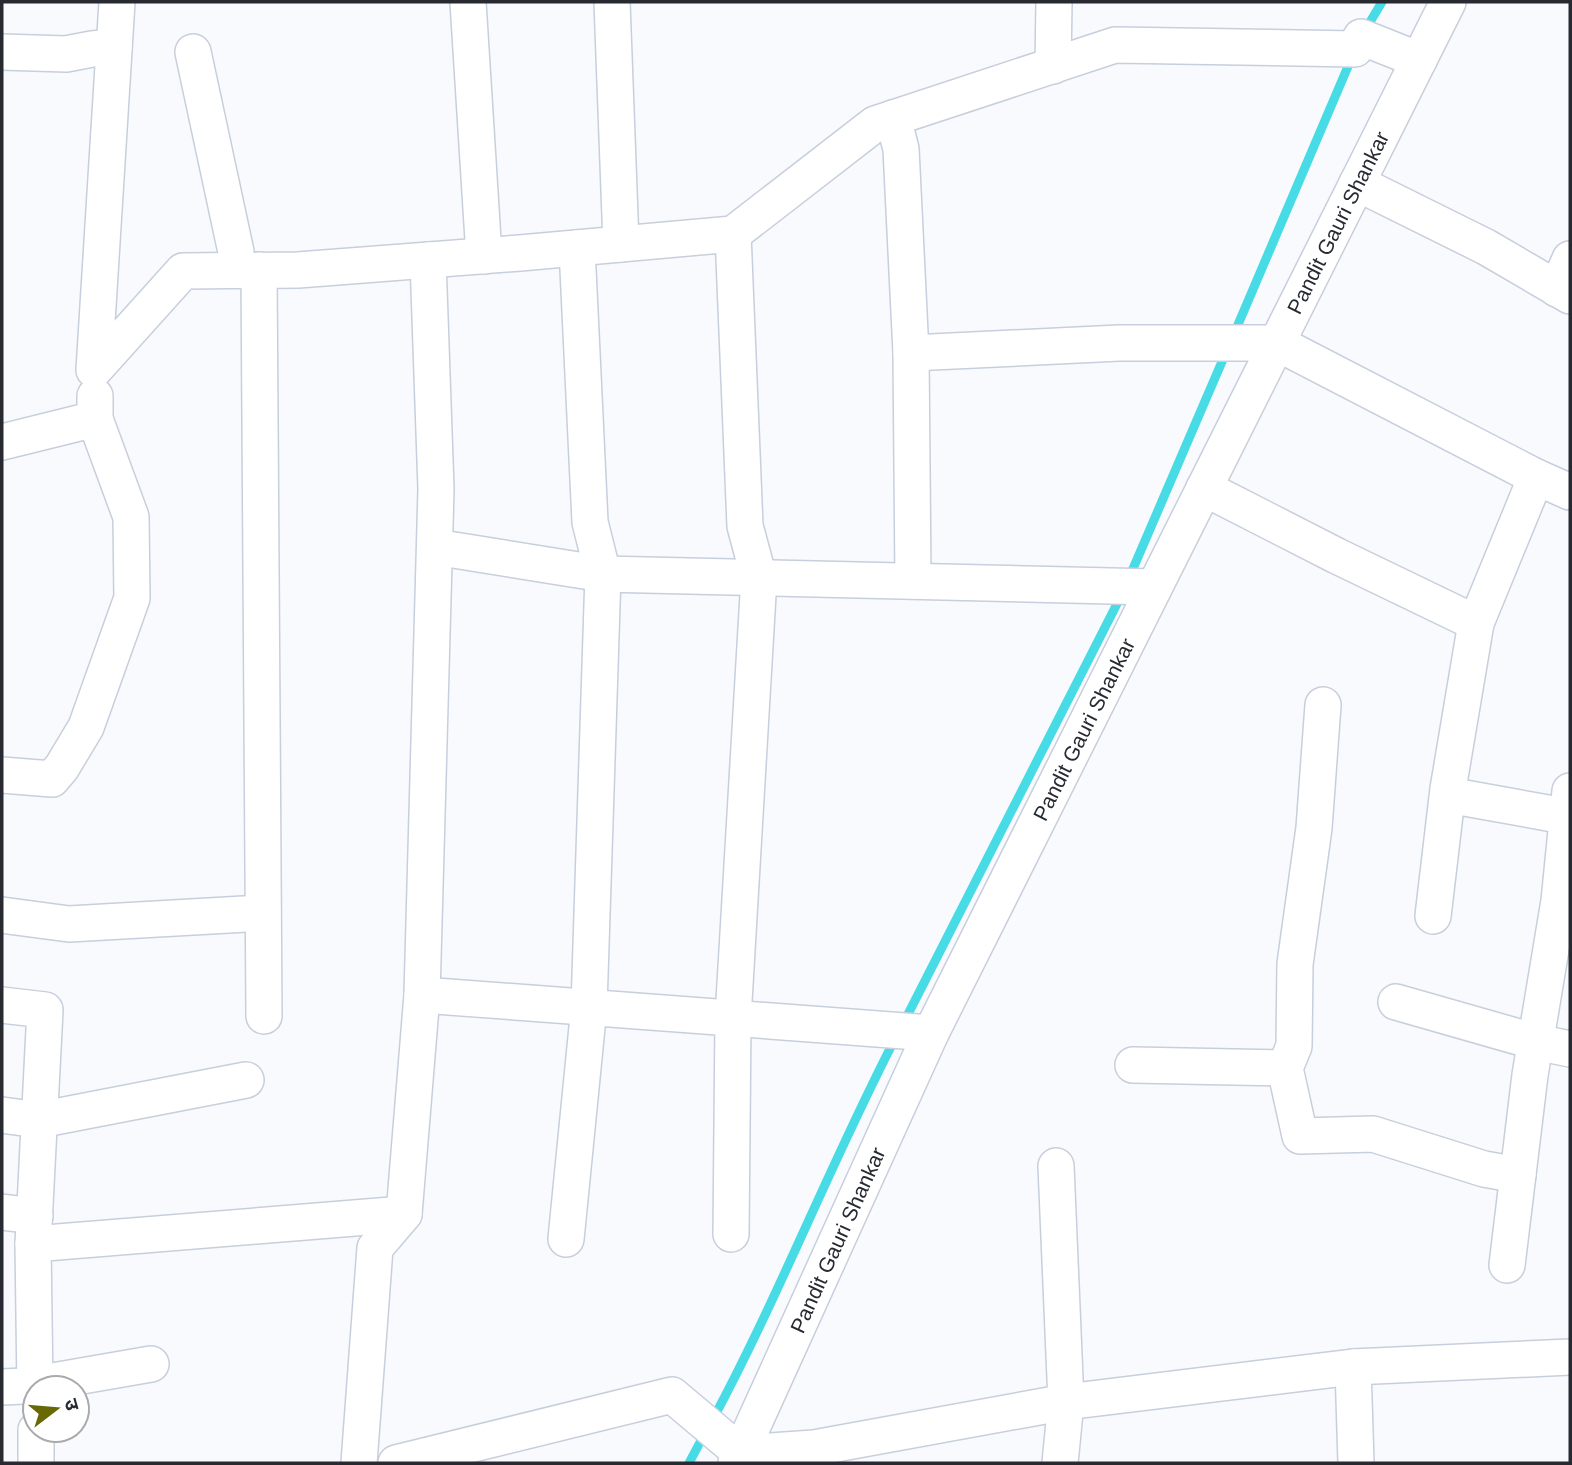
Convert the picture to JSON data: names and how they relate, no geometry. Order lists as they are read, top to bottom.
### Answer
{
  "streets": {
    "street": ["Pandit Gauri Shankar"]
  },
  "north": "right"
}
